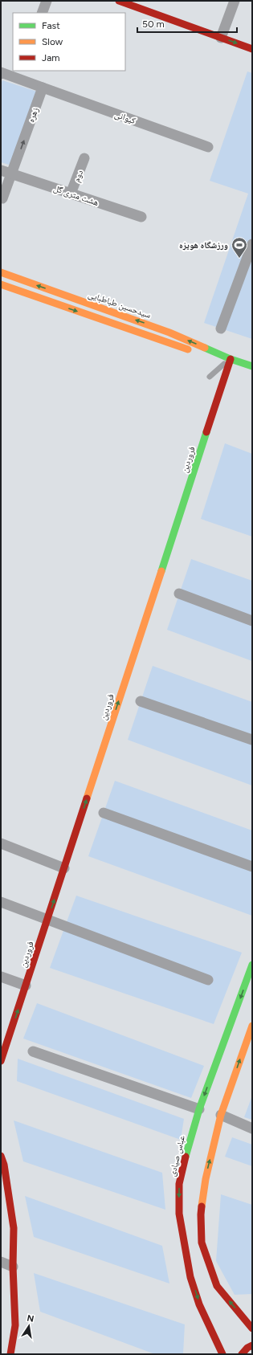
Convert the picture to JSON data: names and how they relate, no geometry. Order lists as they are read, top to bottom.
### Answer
{
  "streets": {
    "street": [
      "زهره",
      "کیوانی",
      "دوم",
      "هشت متری گل",
      "سیدحسین طباطبایی",
      "فروردین",
      "عباس صیادی"
    ]
  },
  "crossings": [
    ["زهره", "کیوانی"],
    ["زهره", "هشت متری گل"],
    ["دوم", "هشت متری گل"],
    ["سیدحسین طباطبایی", "فروردین"]
  ],
  "one_way": ["زهره", "فروردین"],
  "places": {
    "sports": ["ورزشگاه هویزه"]
  },
  "legend": ["Fast", "Slow", "Jam"],
  "scale_bar": "50 m",
  "north": "top"
}
